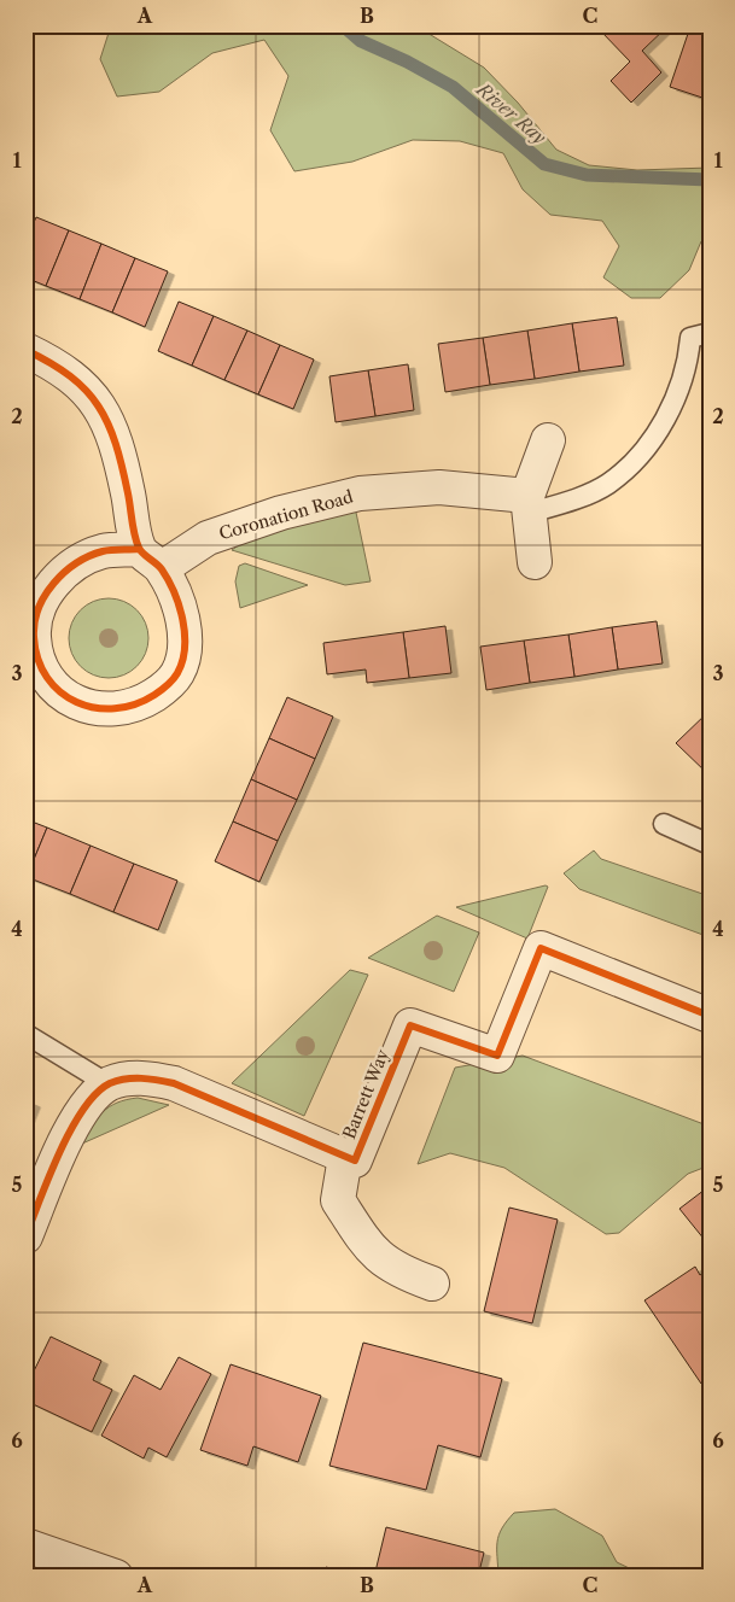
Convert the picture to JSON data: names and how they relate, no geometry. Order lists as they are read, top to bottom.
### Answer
{
  "streets": {
    "street": ["Coronation Road", "Barrett Way"]
  },
  "water": ["River Ray"],
  "grid": {
    "columns": ["A", "B", "C"],
    "rows": [
      "1",
      "2",
      "3",
      "4",
      "5",
      "6"
    ]
  }
}
